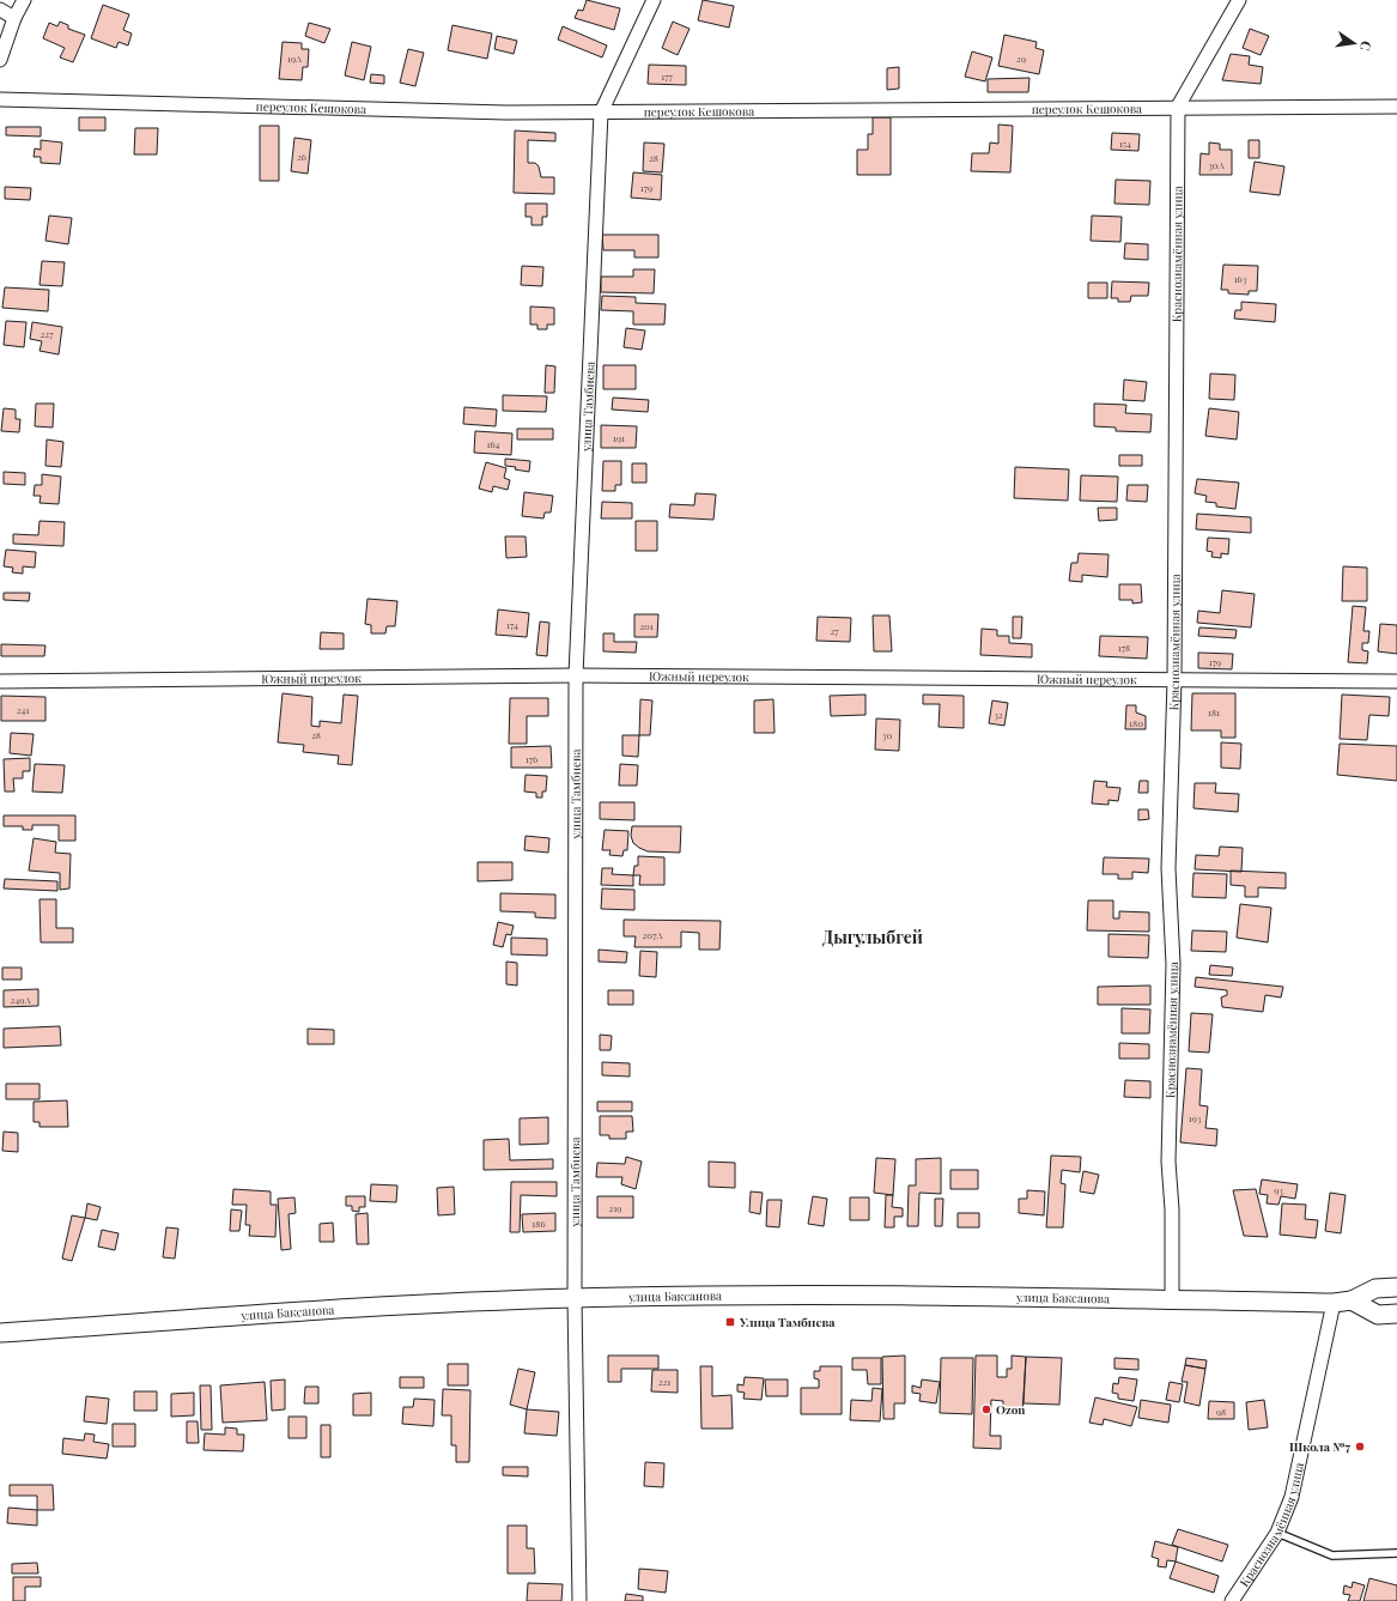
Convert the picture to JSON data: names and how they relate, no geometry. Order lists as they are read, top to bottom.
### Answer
{
  "streets": {
    "main road": ["улица Баксанова"],
    "street": [
      "переулок Кешокова",
      "Краснознамённая улица",
      "улица Тамбиева",
      "Южный переулок"
    ]
  },
  "crossings": [
    ["переулок Кешокова", "Краснознамённая улица"],
    ["переулок Кешокова", "улица Тамбиева"],
    ["Краснознамённая улица", "Южный переулок"],
    ["Краснознамённая улица", "улица Баксанова"],
    ["улица Тамбиева", "Южный переулок"],
    ["улица Тамбиева", "улица Баксанова"]
  ],
  "districts": ["Дыгулыбгей"],
  "places": {
    "transit": ["Улица Тамбиева"],
    "other": ["Ozon", "Школа №7"]
  },
  "house_numbers": [
    "19А",
    "29",
    "177",
    "154",
    "26",
    "28",
    "30А",
    "179",
    "163",
    "227",
    "191",
    "164",
    "174",
    "201",
    "27",
    "178",
    "179",
    "241",
    "181",
    "32",
    "180",
    "28",
    "30",
    "176",
    "207А",
    "249А",
    "193",
    "93",
    "219",
    "186",
    "221",
    "98"
  ],
  "north": "right"
}
